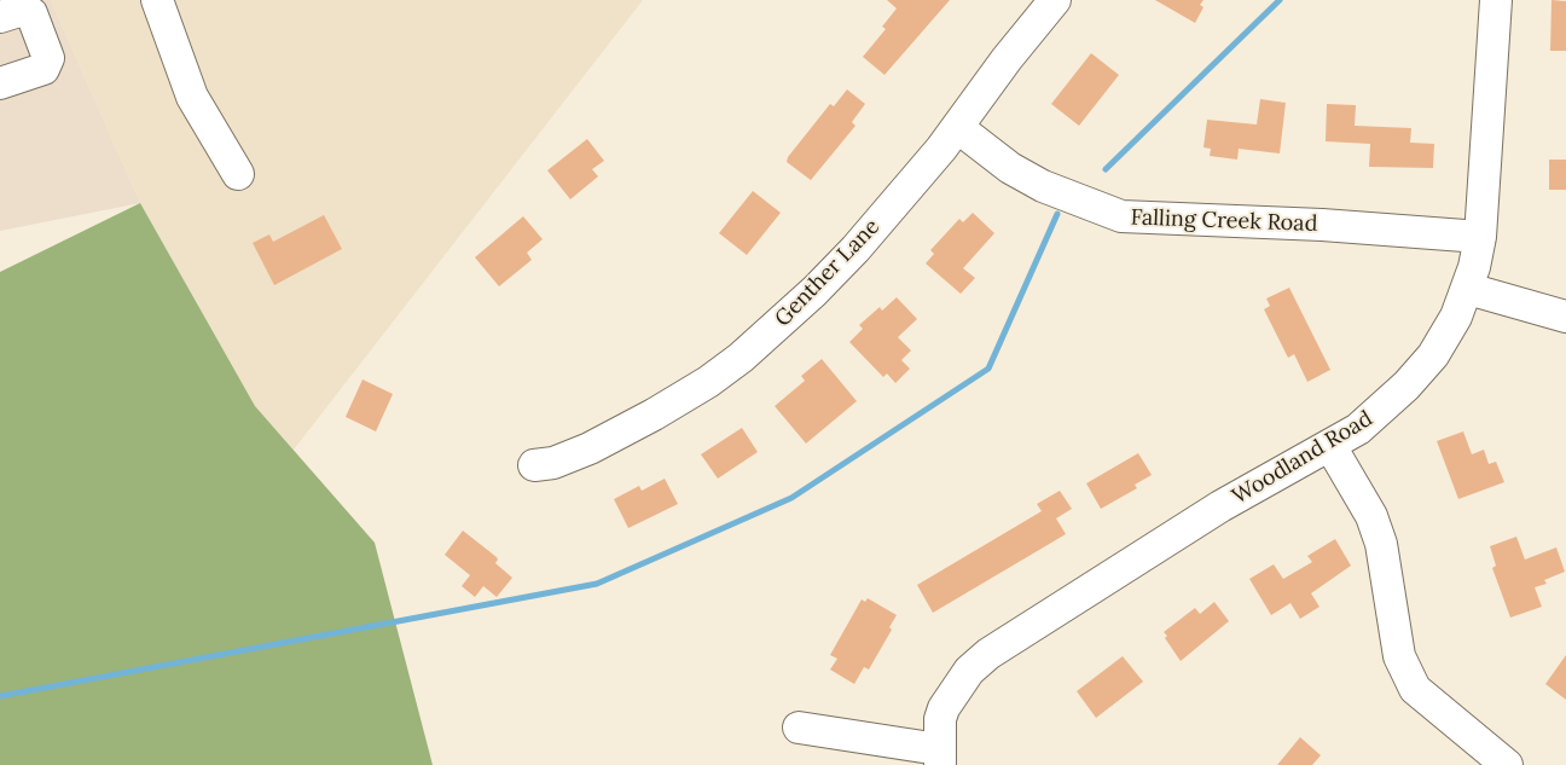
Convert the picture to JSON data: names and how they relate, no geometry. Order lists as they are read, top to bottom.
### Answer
{
  "streets": {
    "street": ["Falling Creek Road", "Genther Lane", "Woodland Road"]
  },
  "crossings": [
    ["Falling Creek Road", "Genther Lane"],
    ["Falling Creek Road", "Woodland Road"]
  ]
}
